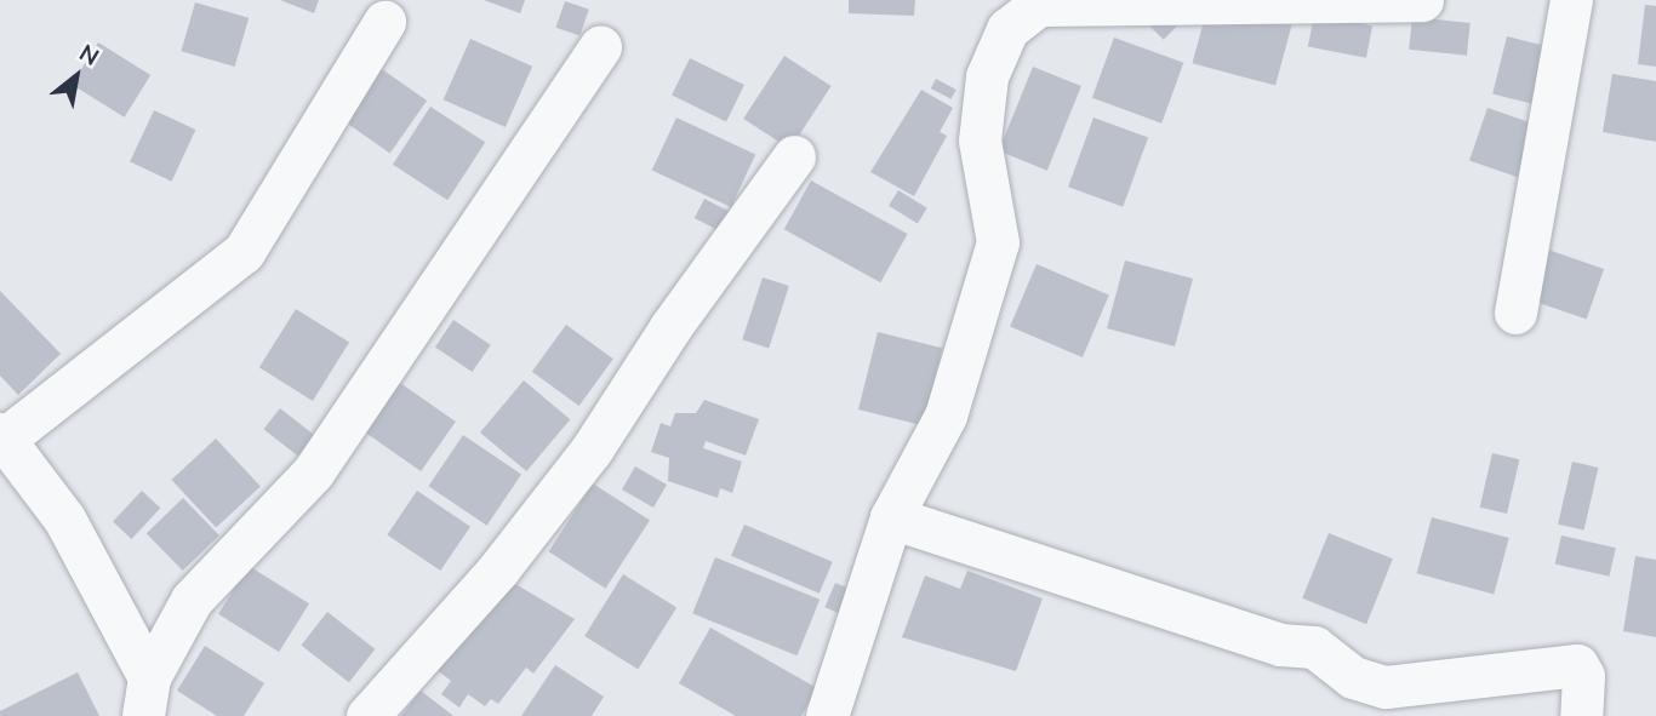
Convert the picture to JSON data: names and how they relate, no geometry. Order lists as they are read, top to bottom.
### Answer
{
  "north": "top right"
}
